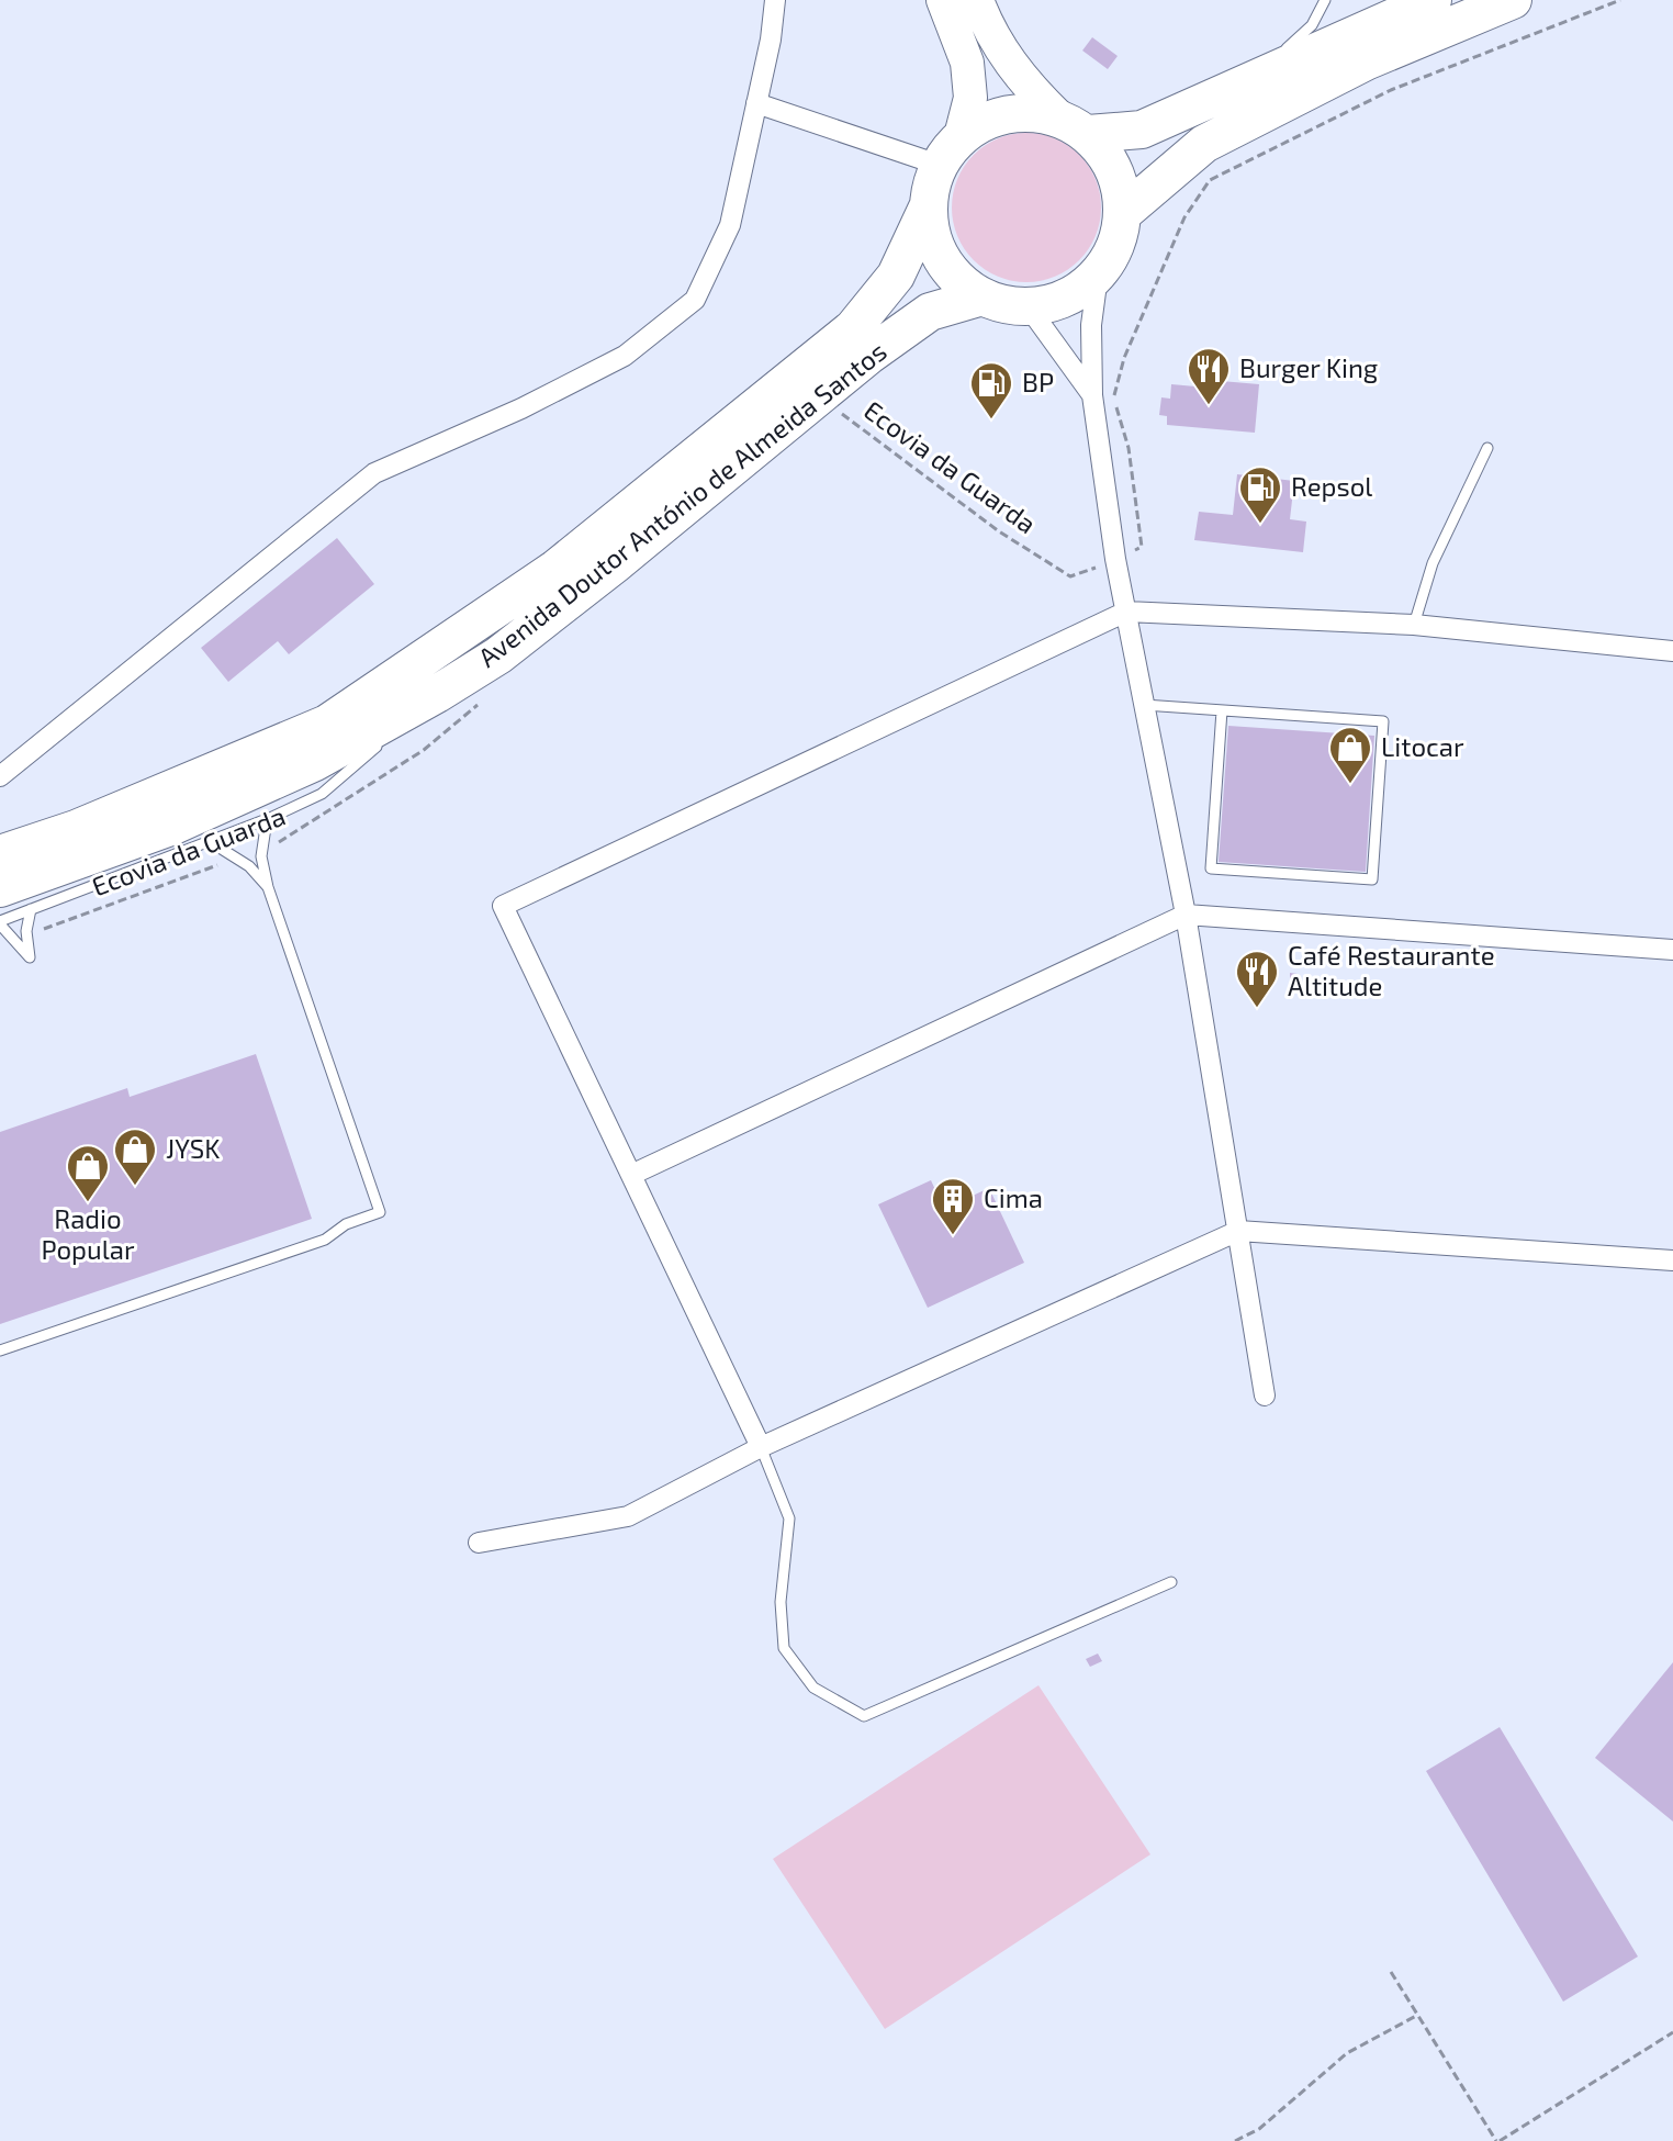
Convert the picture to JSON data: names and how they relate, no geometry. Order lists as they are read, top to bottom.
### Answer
{
  "streets": {
    "highway": ["Avenida Doutor António de Almeida Santos"],
    "path": ["Ecovia da Guarda"]
  },
  "places": {
    "restaurant": ["Burger King", "Café Restaurante Altitude"],
    "fuel station": ["BP", "Repsol"],
    "shop": ["Litocar", "JYSK", "Radio Popular"],
    "building": ["Cima"]
  }
}
